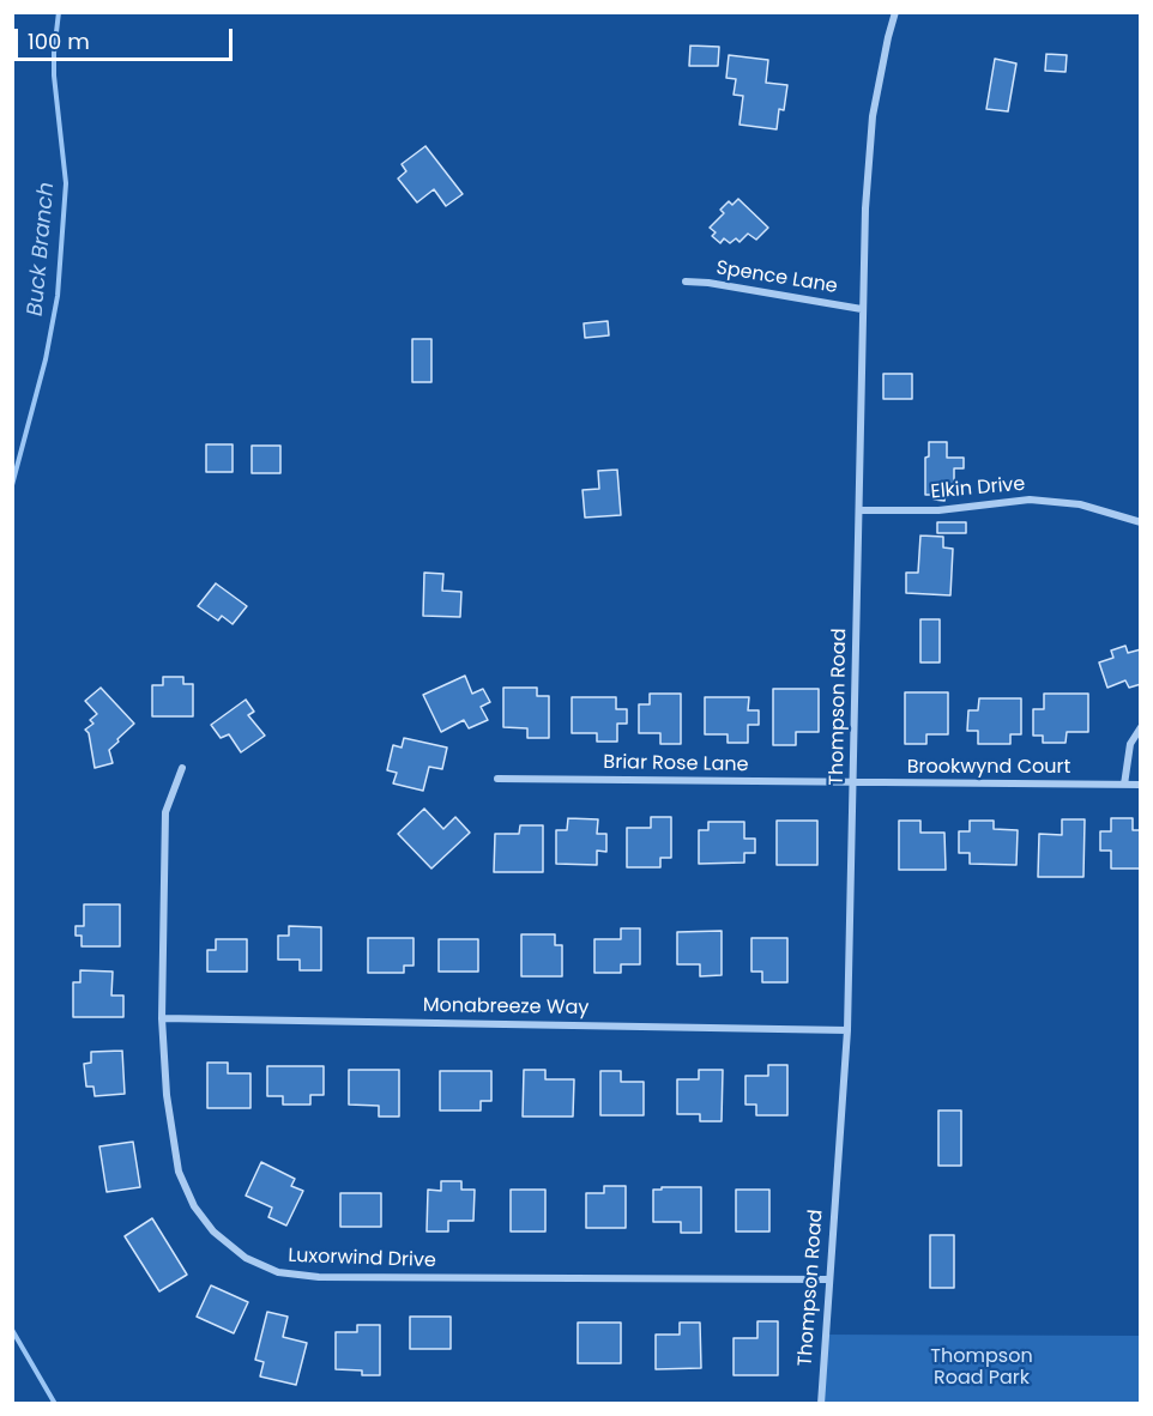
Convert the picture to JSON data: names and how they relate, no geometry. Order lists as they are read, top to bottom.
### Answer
{
  "streets": {
    "street": [
      "Spence Lane",
      "Elkin Drive",
      "Thompson Road",
      "Briar Rose Lane",
      "Brookwynd Court",
      "Monabreeze Way",
      "Luxorwind Drive"
    ]
  },
  "crossings": [
    ["Spence Lane", "Thompson Road"],
    ["Elkin Drive", "Thompson Road"],
    ["Thompson Road", "Briar Rose Lane"],
    ["Thompson Road", "Brookwynd Court"],
    ["Thompson Road", "Monabreeze Way"],
    ["Thompson Road", "Luxorwind Drive"],
    ["Briar Rose Lane", "Brookwynd Court"],
    ["Monabreeze Way", "Luxorwind Drive"]
  ],
  "water": ["Buck Branch"],
  "parks": ["Thompson Road Park"],
  "scale_bar": "100 m"
}
